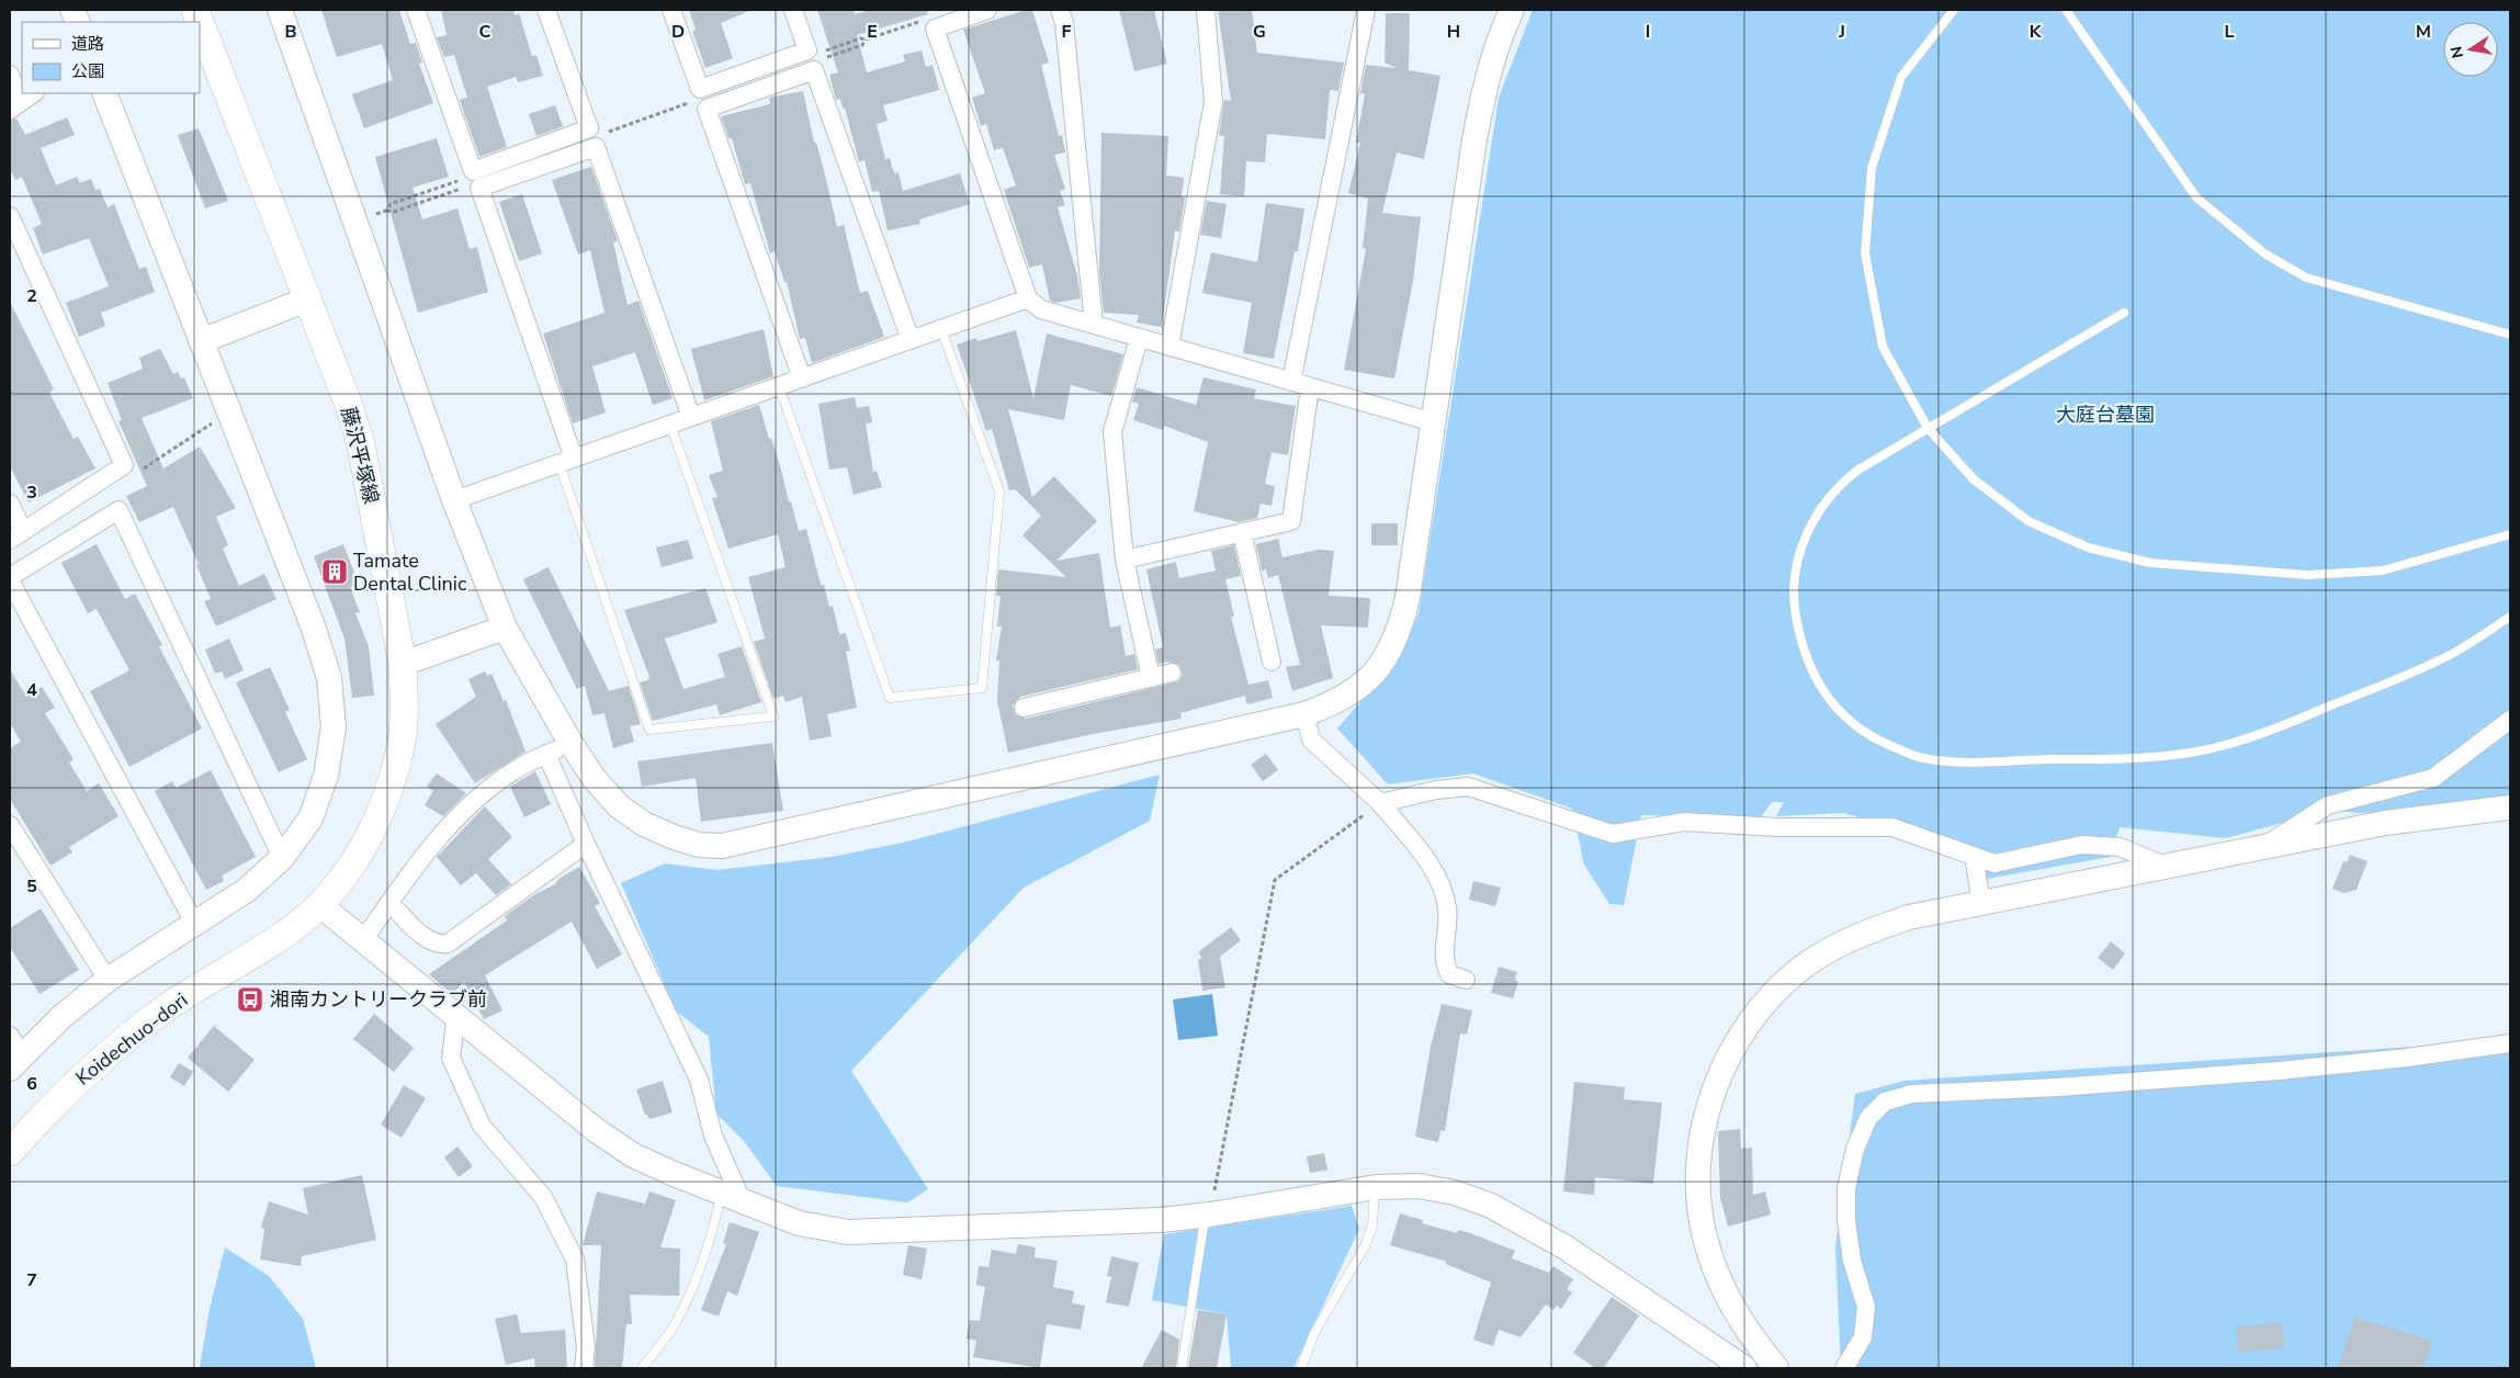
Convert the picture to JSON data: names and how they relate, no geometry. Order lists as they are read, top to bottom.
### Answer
{
  "streets": {
    "main road": ["藤沢平塚線", "Koidechuo-dori"]
  },
  "crossings": [
    ["藤沢平塚線", "Koidechuo-dori"]
  ],
  "parks": ["大庭台墓園"],
  "places": {
    "building": ["Tamate Dental Clinic"],
    "bus stop": ["湘南カントリークラブ前"]
  },
  "legend": ["道路", "公園"],
  "north": "left",
  "grid": {
    "columns": [
      "B",
      "C",
      "D",
      "E",
      "F",
      "G",
      "H",
      "I",
      "J",
      "K",
      "L",
      "M"
    ],
    "rows": [
      "2",
      "3",
      "4",
      "5",
      "6",
      "7"
    ]
  }
}
